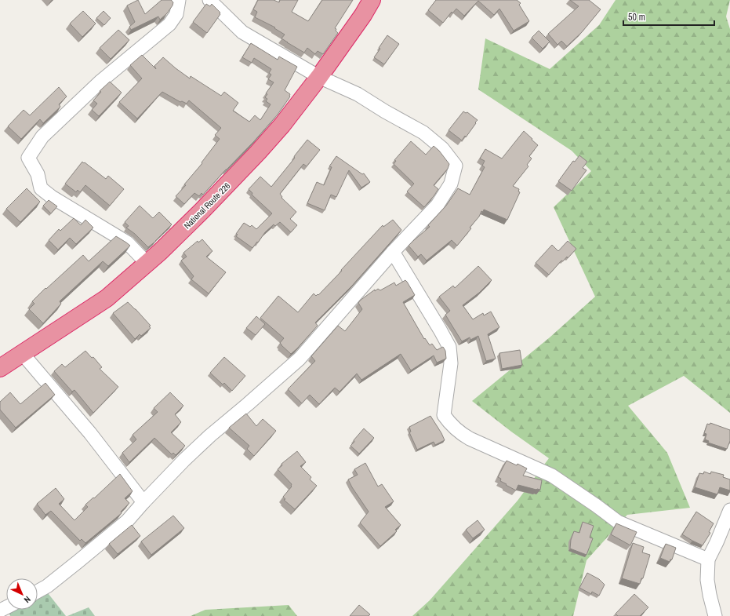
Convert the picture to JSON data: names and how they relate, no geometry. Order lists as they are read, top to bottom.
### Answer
{
  "streets": {
    "highway": ["National Route 226"]
  },
  "scale_bar": "50 m",
  "north": "bottom right"
}
